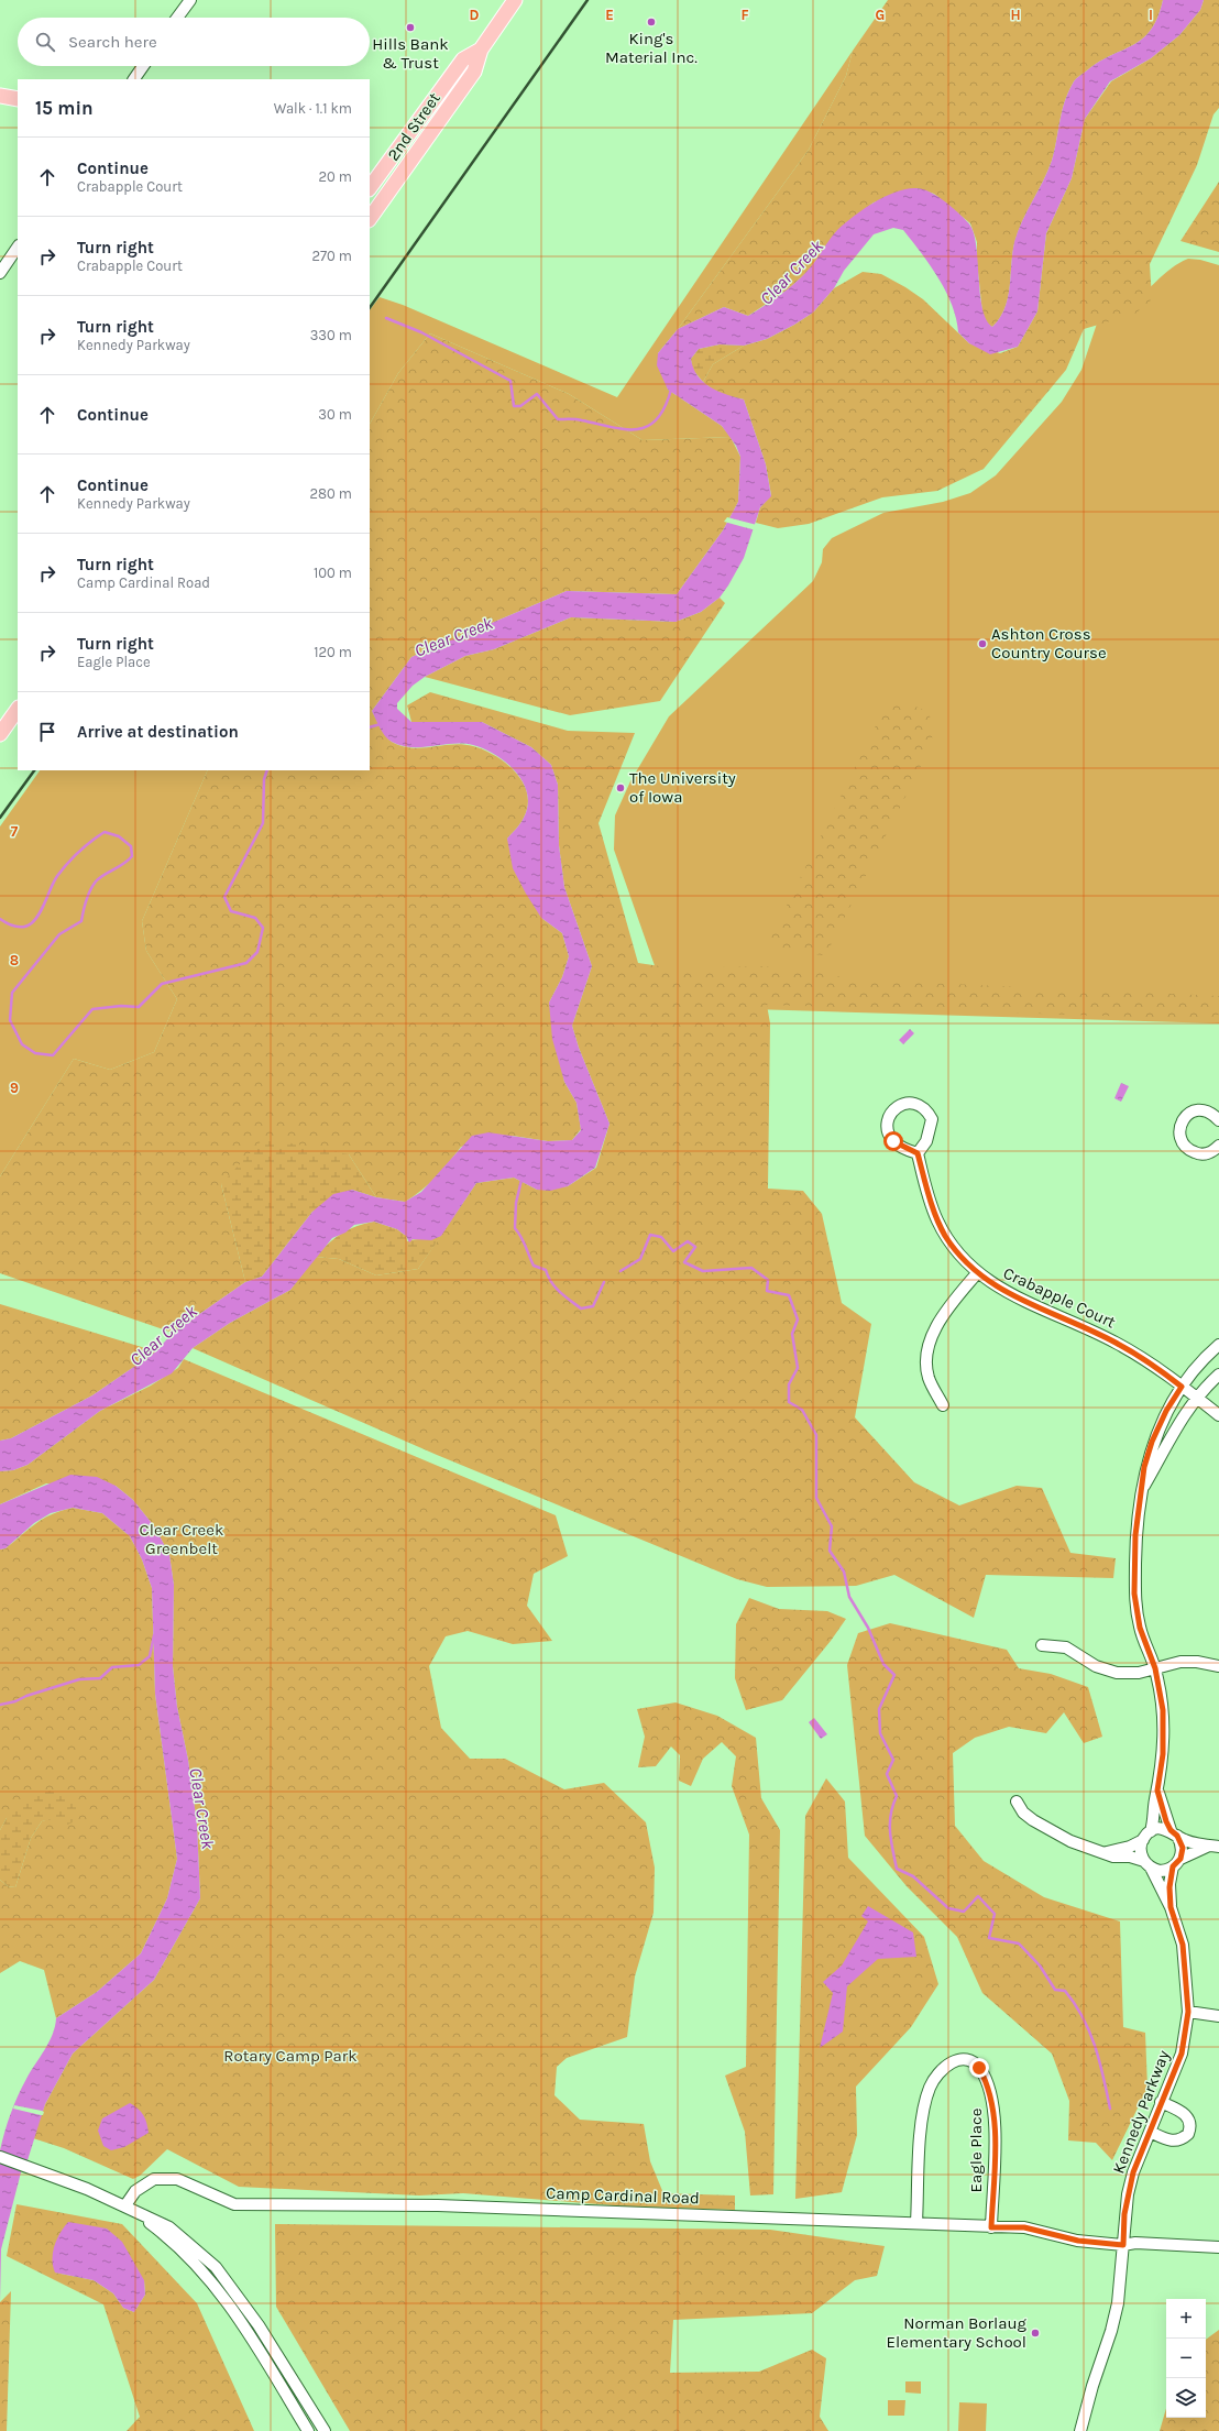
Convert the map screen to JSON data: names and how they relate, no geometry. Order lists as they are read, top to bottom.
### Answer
{
  "streets": {
    "main road": ["2nd Street"],
    "street": [
      "Crabapple Court",
      "Kennedy Parkway",
      "Eagle Place",
      "Camp Cardinal Road"
    ]
  },
  "crossings": [
    ["Kennedy Parkway", "Camp Cardinal Road"],
    ["Eagle Place", "Camp Cardinal Road"]
  ],
  "water": ["Clear Creek"],
  "parks": ["Clear Creek Greenbelt", "Rotary Camp Park"],
  "places": [
    "King's Material Inc.",
    "Hills Bank & Trust",
    "Ashton Cross Country Course",
    "The University of Iowa",
    "Norman Borlaug Elementary School"
  ],
  "page": {
    "search": "Search here",
    "heading": ["15 min", "Walk · 1.1 km"],
    "list": [
      ["Continue", "Crabapple Court", "20 m"],
      ["Turn right", "Crabapple Court", "270 m"],
      ["Turn right", "Kennedy Parkway", "330 m"],
      ["Continue", "30 m"],
      ["Continue", "Kennedy Parkway", "280 m"],
      ["Turn right", "Camp Cardinal Road", "100 m"],
      ["Turn right", "Eagle Place", "120 m"],
      "Arrive at destination"
    ],
    "map_buttons": ["+", "−"]
  },
  "grid": {
    "columns": [
      "D",
      "E",
      "F",
      "G",
      "H",
      "I"
    ],
    "rows": ["7", "8", "9"]
  }
}
